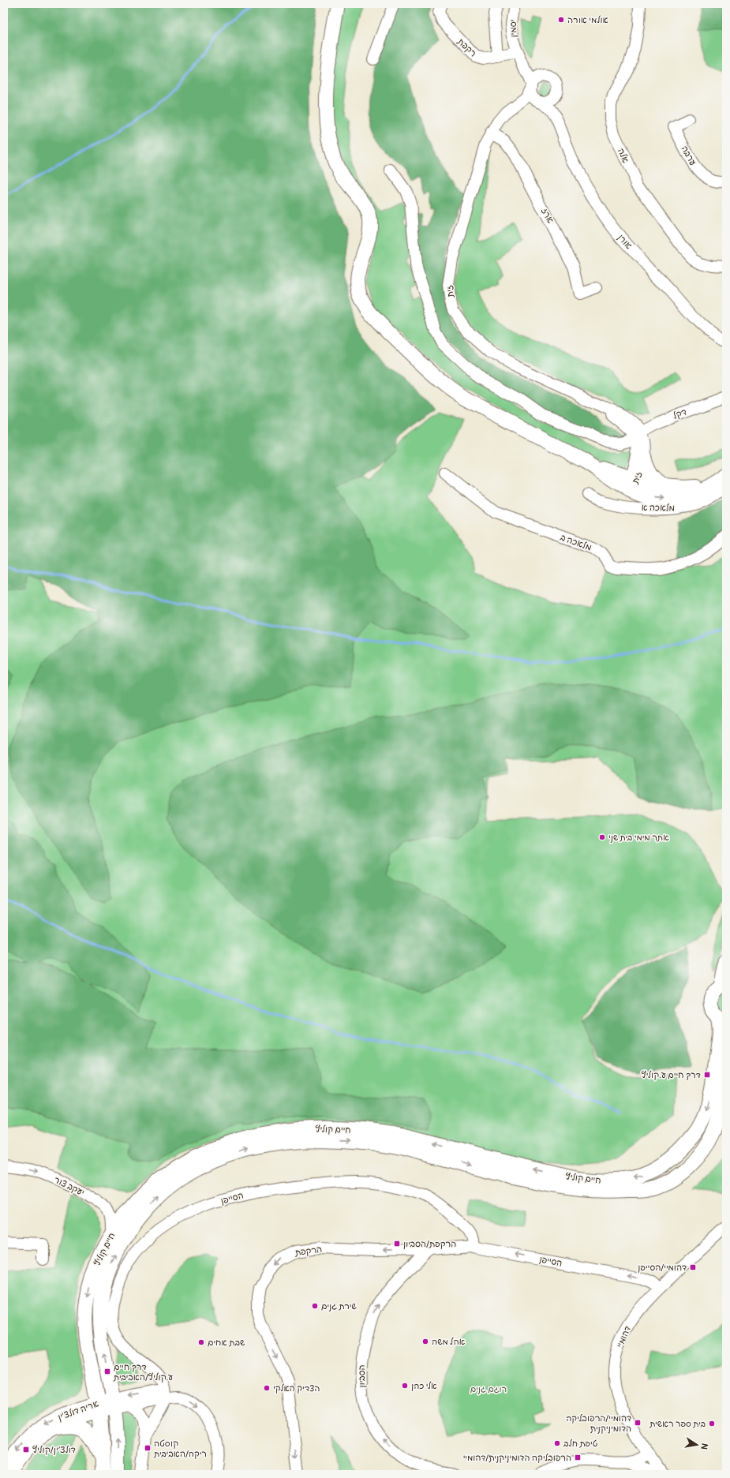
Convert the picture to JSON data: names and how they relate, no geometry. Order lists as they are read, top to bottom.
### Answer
{
  "streets": {
    "main road": ["חיים קוליץ"],
    "street": [
      "יסמין",
      "רקפת",
      "אלה",
      "ערבה",
      "ארז",
      "אורן",
      "זית",
      "דקל",
      "מלאכה א",
      "מלאכה ב",
      "יעקב צור",
      "הסייפן",
      "הרקפת",
      "דהומיי",
      "הסביון",
      "אריה דולצ'ין"
    ]
  },
  "crossings": [
    ["יסמין", "רקפת"],
    ["יסמין", "אורן"],
    ["יסמין", "זית"],
    ["ארז", "זית"],
    ["אורן", "זית"],
    ["זית", "דקל"],
    ["חיים קוליץ", "יעקב צור"],
    ["חיים קוליץ", "אריה דולצ'ין"],
    ["הסייפן", "הרקפת"],
    ["הסייפן", "דהומיי"],
    ["הסייפן", "אריה דולצ'ין"],
    ["הרקפת", "הסביון"]
  ],
  "one_way": ["יעקב צור"],
  "parks": ["רוגם גנים"],
  "places": {
    "other": [
      "אולמי אורה",
      "אתר מימי בית שני",
      "שירת גנים",
      "אהל משה",
      "שבת אחים",
      "אלי כהן",
      "הצדיק האלקי",
      "בית ספר ראשית",
      "טיפת חלב"
    ],
    "transit": [
      "דרך חיים ע.קוליץ",
      "הרקפת/הסביון",
      "דהומיי/הסייפן",
      "דרך חיים ע.קוליץ/האביבית",
      "דהומיי/הרפובליקה הדומיניקנית",
      "קוסטה ריקה/האביבית",
      "דולצ׳ין/קוליץ",
      "הרפובליקה הדומיניקנית/דהומיי"
    ]
  },
  "north": "right"
}
